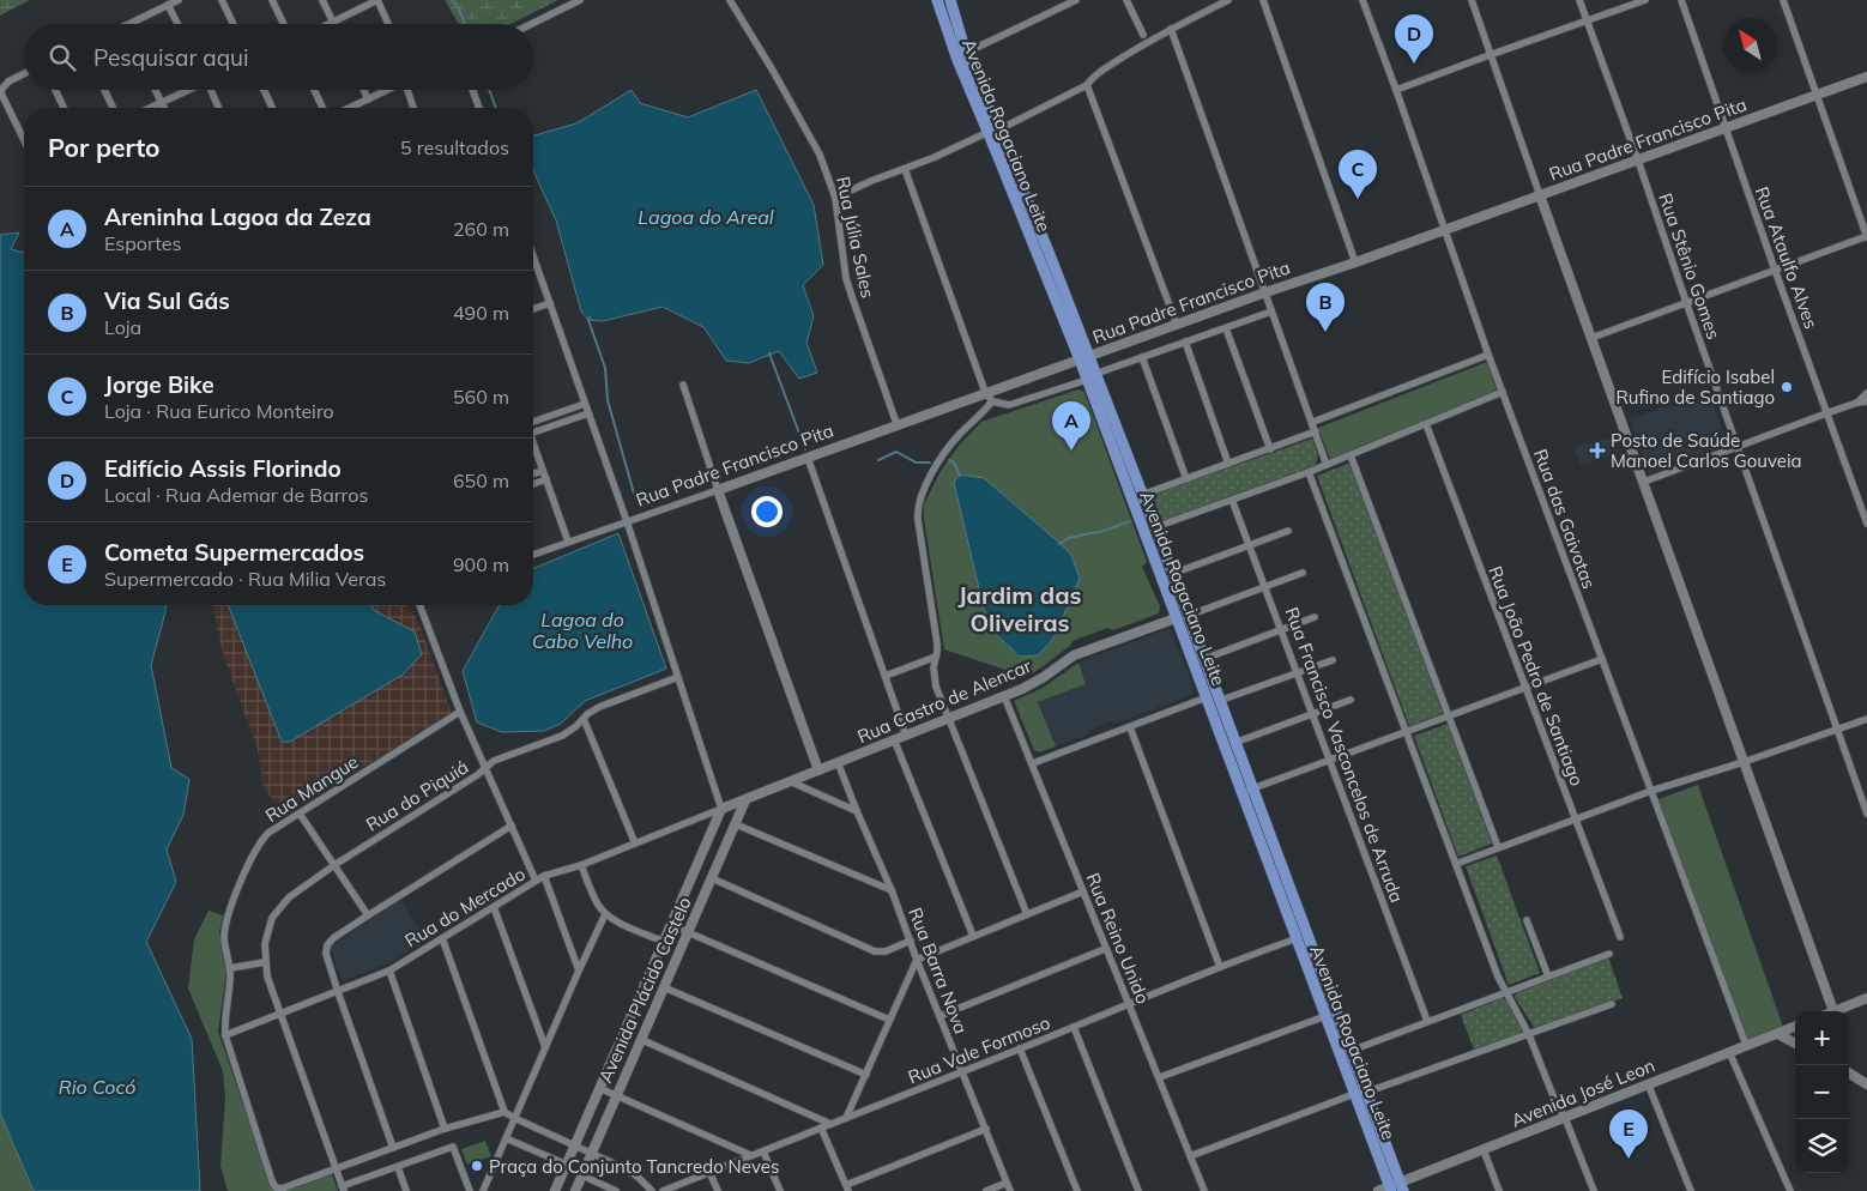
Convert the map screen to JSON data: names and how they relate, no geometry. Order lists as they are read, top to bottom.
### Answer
{
  "streets": {
    "main road": ["Avenida Rogaciano Leite"],
    "street": [
      "Rua Padre Francisco Pita",
      "Rua Júlia Sales",
      "Rua Ataulfo Alves",
      "Rua Stênio Gomes",
      "Rua das Gaivotas",
      "Rua João Pedro de Santiago",
      "Rua Castro de Alencar",
      "Rua Francisco Vasconcelos de Arruda",
      "Rua Mangue",
      "Rua do Piquiá",
      "Rua do Mercado",
      "Rua Reino Unido",
      "Rua Barra Nova",
      "Avenida Plácido Castelo",
      "Rua Vale Formoso",
      "Avenida José Leon"
    ]
  },
  "crossings": [
    ["Avenida Rogaciano Leite", "Rua Padre Francisco Pita"],
    ["Avenida Rogaciano Leite", "Rua Castro de Alencar"],
    ["Avenida Rogaciano Leite", "Rua Vale Formoso"],
    ["Avenida Rogaciano Leite", "Avenida José Leon"],
    ["Rua Padre Francisco Pita", "Rua Júlia Sales"],
    ["Rua Padre Francisco Pita", "Rua Ataulfo Alves"],
    ["Rua Padre Francisco Pita", "Rua Stênio Gomes"],
    ["Rua Padre Francisco Pita", "Rua das Gaivotas"],
    ["Rua das Gaivotas", "Avenida José Leon"],
    ["Rua Castro de Alencar", "Rua do Mercado"],
    ["Rua Castro de Alencar", "Rua Reino Unido"],
    ["Rua Castro de Alencar", "Rua Barra Nova"],
    ["Rua Castro de Alencar", "Avenida Plácido Castelo"],
    ["Rua Mangue", "Rua do Mercado"],
    ["Rua do Piquiá", "Rua do Mercado"],
    ["Rua do Mercado", "Avenida Plácido Castelo"],
    ["Rua Reino Unido", "Rua Vale Formoso"],
    ["Rua Barra Nova", "Rua Vale Formoso"]
  ],
  "districts": ["Jardim das Oliveiras"],
  "water": ["Lagoa do Areal", "Lagoa do Cabo Velho", "Rio Cocó"],
  "places": {
    "other": ["Edifício Isabel Rufino de Santiago", "Praça do Conjunto Tancredo Neves"],
    "health": ["Posto de Saúde Manoel Carlos Gouveia"]
  },
  "north": "top left",
  "page": {
    "pins": [
      "D",
      "C",
      "B",
      "A",
      "E"
    ],
    "search": "Pesquisar aqui",
    "heading": ["Por perto", "5 resultados"],
    "list": [
      {
        "mark": "A",
        "name": "Areninha Lagoa da Zeza",
        "note": "Esportes",
        "value": "260 m"
      },
      {
        "mark": "B",
        "name": "Via Sul Gás",
        "note": "Loja",
        "value": "490 m"
      },
      {
        "mark": "C",
        "name": "Jorge Bike",
        "note": "Loja · Rua Eurico Monteiro",
        "value": "560 m"
      },
      {
        "mark": "D",
        "name": "Edifício Assis Florindo",
        "note": "Local · Rua Ademar de Barros",
        "value": "650 m"
      },
      {
        "mark": "E",
        "name": "Cometa Supermercados",
        "note": "Supermercado · Rua Milia Veras",
        "value": "900 m"
      }
    ],
    "map_buttons": ["+", "−"]
  }
}
